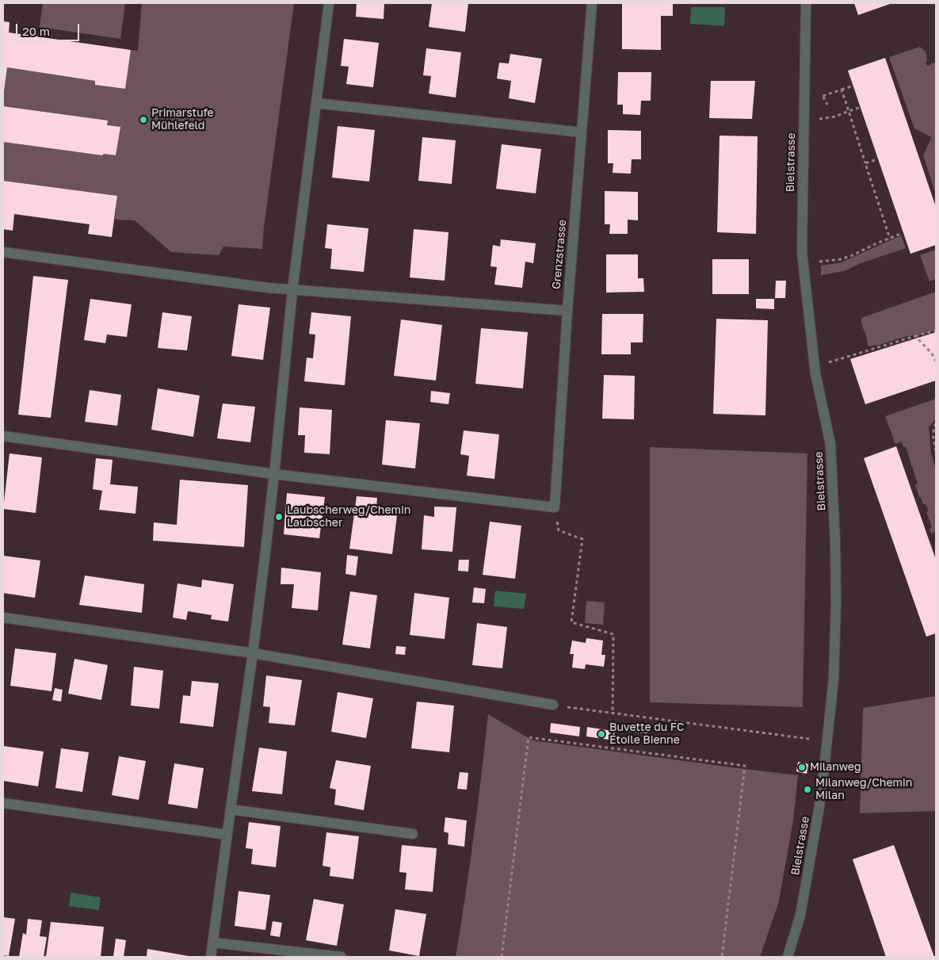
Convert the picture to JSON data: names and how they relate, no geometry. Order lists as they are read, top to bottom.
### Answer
{
  "streets": {
    "street": ["Bielstrasse", "Grenzstrasse"]
  },
  "places": [
    "Primarstufe Mühlefeld",
    "Laubscherweg/Chemin Laubscher",
    "Buvette du FC Étoile Bienne",
    "Milanweg",
    "Milanweg/Chemin Milan"
  ],
  "scale_bar": "20 m"
}
